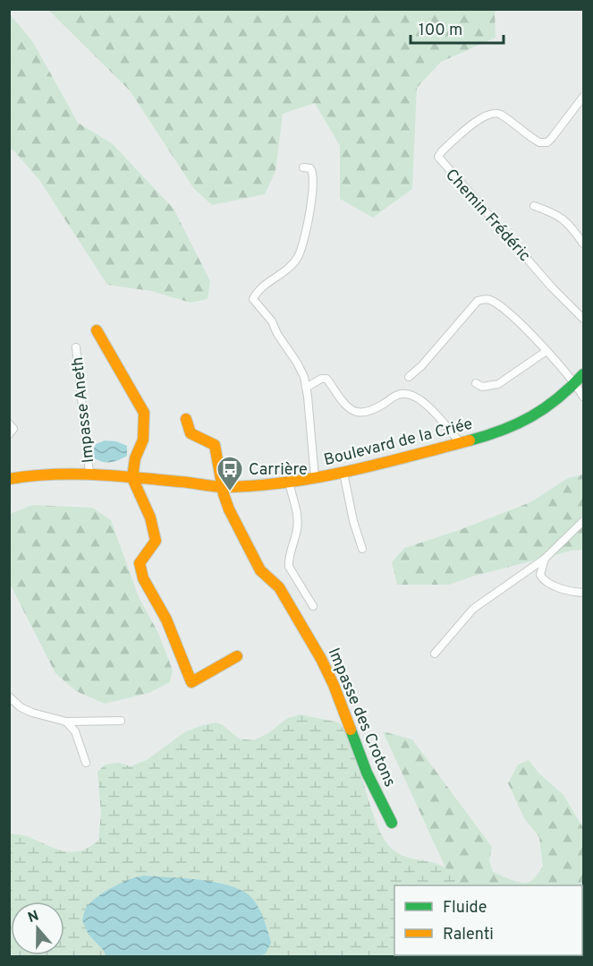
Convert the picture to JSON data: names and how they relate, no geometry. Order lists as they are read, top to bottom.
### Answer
{
  "streets": {
    "street": [
      "Chemin Frédéric",
      "Impasse Aneth",
      "Boulevard de la Criée",
      "Impasse des Crotons"
    ]
  },
  "crossings": [
    ["Impasse Aneth", "Boulevard de la Criée"],
    ["Boulevard de la Criée", "Impasse des Crotons"]
  ],
  "places": {
    "bus stop": ["Carrière"]
  },
  "legend": ["Fluide", "Ralenti"],
  "scale_bar": "100 m",
  "north": "top"
}
